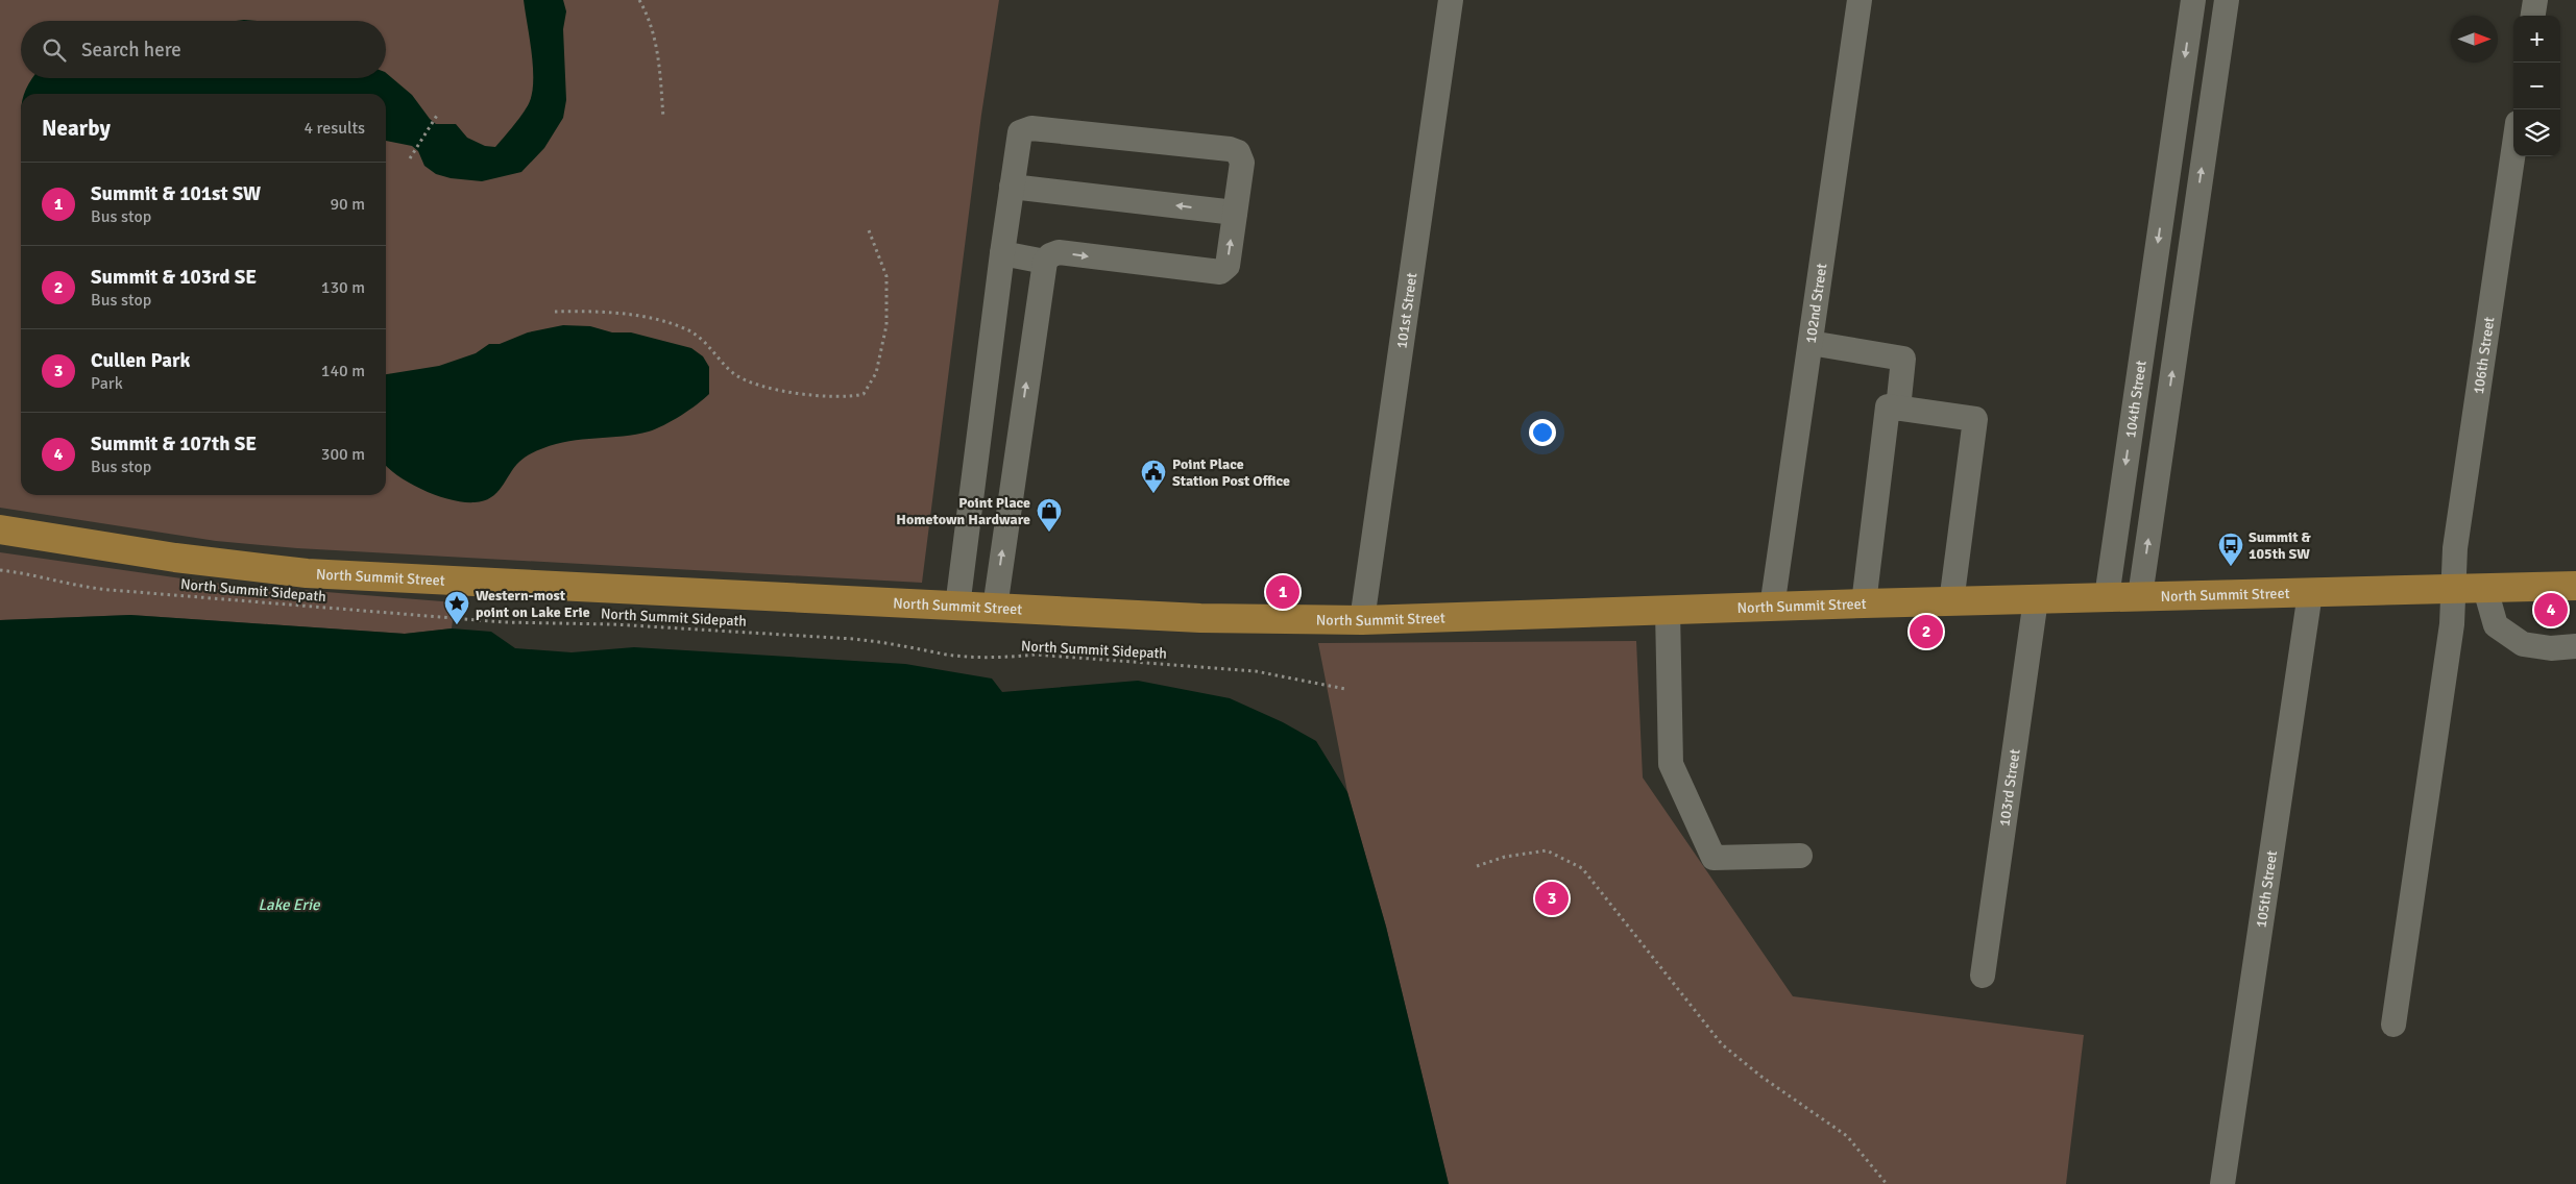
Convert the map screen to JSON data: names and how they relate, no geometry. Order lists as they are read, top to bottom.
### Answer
{
  "streets": {
    "main road": ["North Summit Street"],
    "street": [
      "102nd Street",
      "101st Street",
      "106th Street",
      "104th Street",
      "103rd Street",
      "105th Street"
    ],
    "path": ["North Summit Sidepath"]
  },
  "crossings": [
    ["102nd Street", "North Summit Street"],
    ["101st Street", "North Summit Street"],
    ["106th Street", "North Summit Street"],
    ["104th Street", "North Summit Street"],
    ["North Summit Street", "103rd Street"],
    ["North Summit Street", "105th Street"]
  ],
  "water": ["Lake Erie"],
  "places": {
    "public building": ["Point Place Station Post Office"],
    "shop": ["Point Place Hometown Hardware"],
    "bus stop": ["Summit & 105th SW"],
    "place": ["Western-most point on Lake Erie"]
  },
  "north": "right",
  "page": {
    "map_buttons": ["+", "−"],
    "search": "Search here",
    "heading": ["Nearby", "4 results"],
    "list": [
      {
        "mark": "1",
        "name": "Summit & 101st SW",
        "note": "Bus stop",
        "value": "90 m"
      },
      {
        "mark": "2",
        "name": "Summit & 103rd SE",
        "note": "Bus stop",
        "value": "130 m"
      },
      {
        "mark": "3",
        "name": "Cullen Park",
        "note": "Park",
        "value": "140 m"
      },
      {
        "mark": "4",
        "name": "Summit & 107th SE",
        "note": "Bus stop",
        "value": "300 m"
      }
    ],
    "pins": [
      "1",
      "4",
      "2",
      "3"
    ]
  }
}
